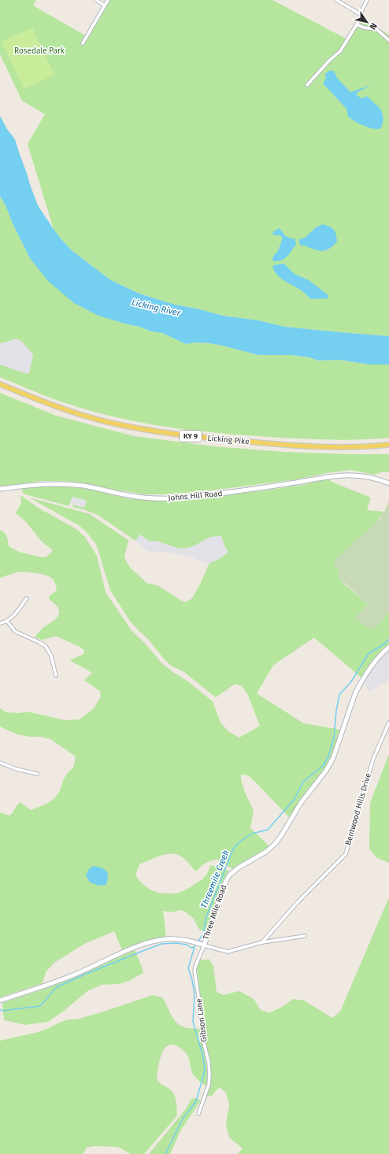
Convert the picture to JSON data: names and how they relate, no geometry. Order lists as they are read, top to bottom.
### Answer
{
  "streets": {
    "main road": ["KY 9", "Licking Pike"],
    "street": [
      "Johns Hill Road",
      "Bentwood Hills Drive",
      "Three Mile Road",
      "Gibson Lane"
    ]
  },
  "crossings": [
    ["Three Mile Road", "Gibson Lane"]
  ],
  "water": ["Licking River", "Threemile Creek"],
  "parks": ["Rosedale Park"],
  "north": "bottom right"
}
